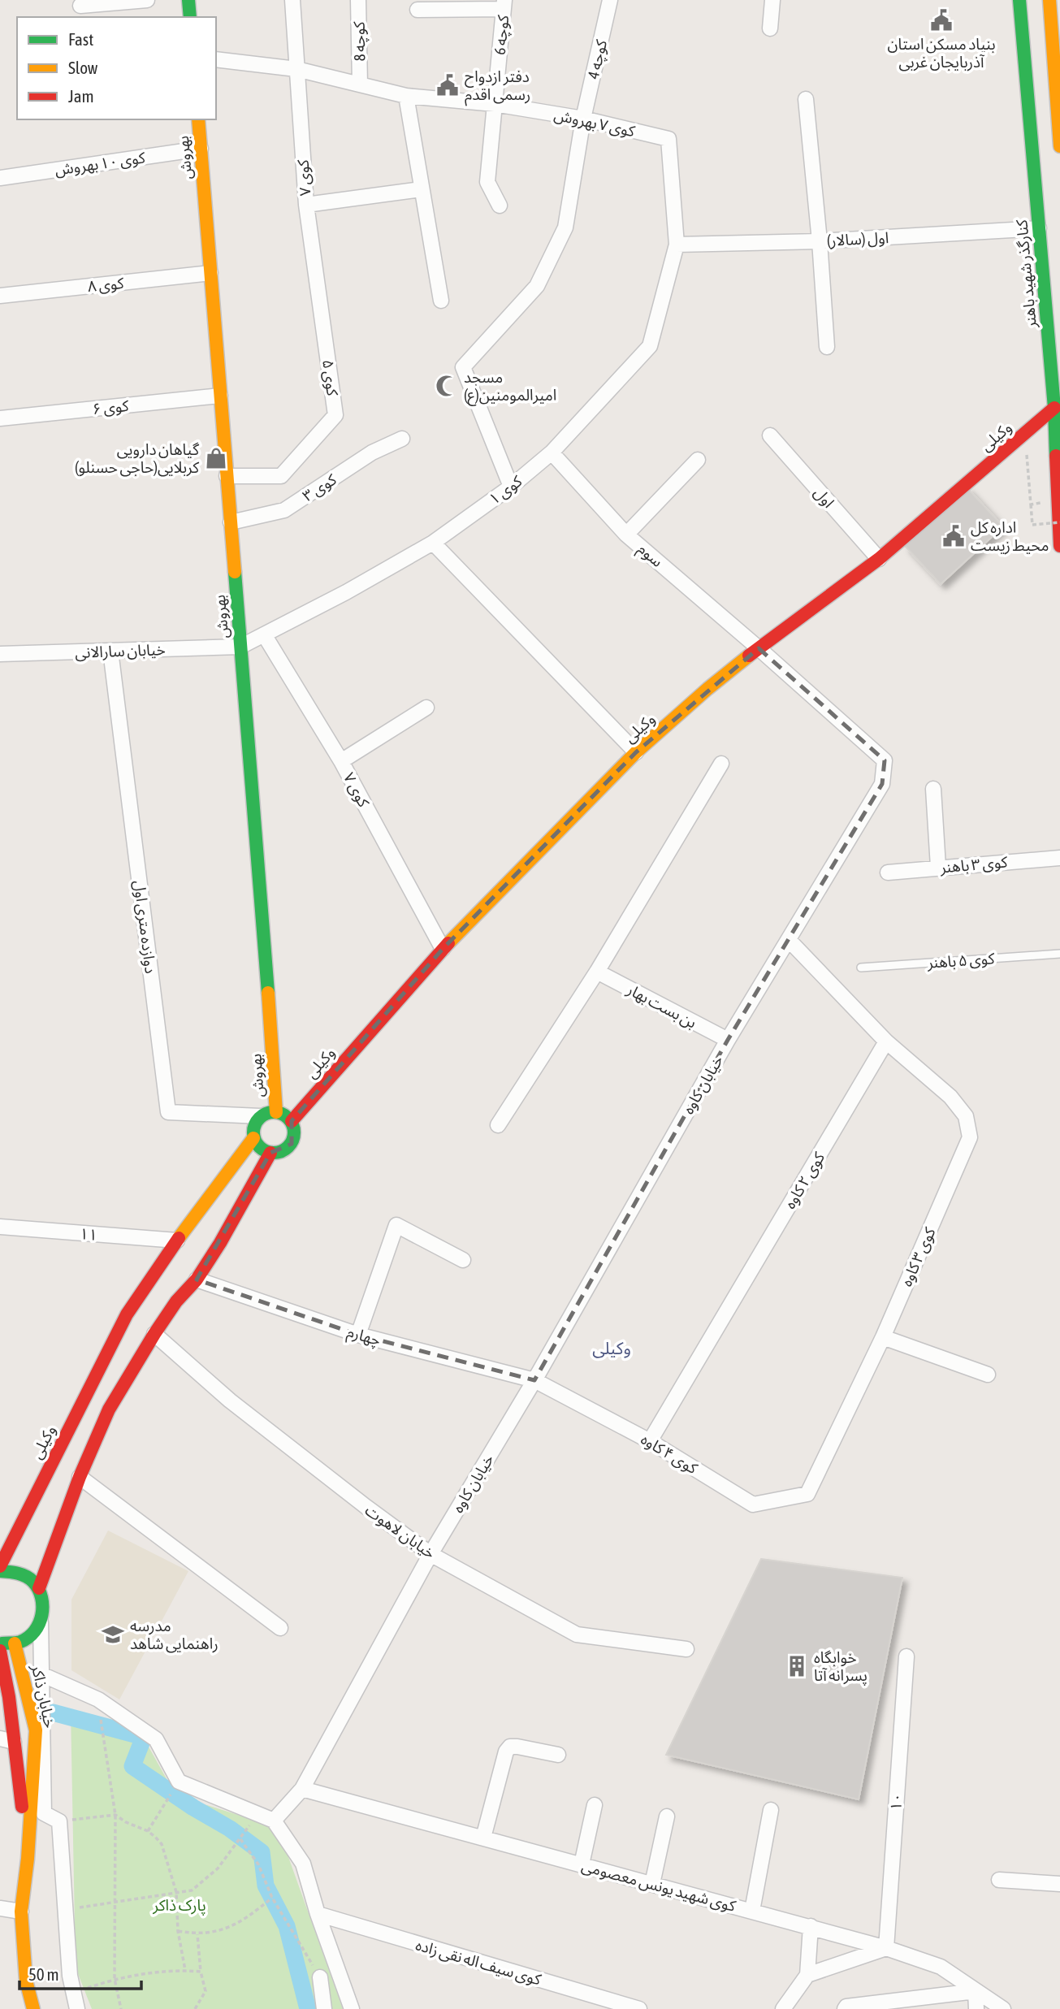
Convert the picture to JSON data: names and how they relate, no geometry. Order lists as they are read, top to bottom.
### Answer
{
  "streets": {
    "main road": [
      "بهروش",
      "کنارگذر شهید باهنر",
      "وکیلی",
      "خیابان ذاکر"
    ],
    "street": [
      "کوچه 6",
      "کوچه 8",
      "کوچه 4",
      "کوی ۷ بهروش",
      "کوی ۱۰ بهروش",
      "کوی ۷",
      "اول (سالار)",
      "کوی ۸",
      "کوی ۵",
      "کوی ۶",
      "کوی ۳",
      "کوی ۱",
      "اول",
      "سوم",
      "خیابان سارالانی",
      "کوی ۳ باهنر",
      "دوازده متری اول",
      "بن بست بهار",
      "خیابان کاوه",
      "کوی ۲ کاوه",
      "۱۱",
      "کوی ۳ کاوه",
      "چهارم",
      "کوی ۴ کاوه",
      "خیابان لاهوت",
      "۱۰",
      "کوی شهید یونس معصومی",
      "کوی سیف اله نقی زاده"
    ],
    "lane": ["کوی ۵ باهنر"]
  },
  "crossings": [
    ["کوچه 6", "کوی ۷ بهروش"],
    ["کوچه 8", "کوی ۷ بهروش"],
    ["کوچه 4", "کوی ۷ بهروش"],
    ["کوچه 4", "کوی ۱"],
    ["کوی ۷ بهروش", "کوی ۷"],
    ["کوی ۷ بهروش", "اول (سالار)"],
    ["کوی ۷ بهروش", "کوی ۱"],
    ["بهروش", "کوی ۱۰ بهروش"],
    ["بهروش", "کوی ۸"],
    ["بهروش", "کوی ۵"],
    ["بهروش", "کوی ۶"],
    ["بهروش", "وکیلی"],
    ["بهروش", "کوی ۳"],
    ["بهروش", "کوی ۱"],
    ["بهروش", "خیابان سارالانی"],
    ["بهروش", "دوازده متری اول"],
    ["کوی ۷", "کوی ۵"],
    ["کوی ۷", "وکیلی"],
    ["کوی ۷", "کوی ۱"],
    ["اول (سالار)", "کنارگذر شهید باهنر"],
    ["اول (سالار)", "کوی ۱"],
    ["کنارگذر شهید باهنر", "وکیلی"],
    ["وکیلی", "اول"],
    ["وکیلی", "سوم"],
    ["وکیلی", "دوازده متری اول"],
    ["وکیلی", "خیابان کاوه"],
    ["وکیلی", "۱۱"],
    ["کوی ۱", "سوم"],
    ["کوی ۱", "خیابان سارالانی"],
    ["سوم", "خیابان کاوه"],
    ["خیابان سارالانی", "دوازده متری اول"],
    ["بن بست بهار", "خیابان کاوه"],
    ["خیابان کاوه", "چهارم"],
    ["خیابان کاوه", "کوی ۴ کاوه"],
    ["خیابان کاوه", "خیابان لاهوت"],
    ["خیابان کاوه", "کوی شهید یونس معصومی"],
    ["کوی ۲ کاوه", "کوی ۳ کاوه"],
    ["کوی ۲ کاوه", "کوی ۴ کاوه"],
    ["کوی ۳ کاوه", "کوی ۴ کاوه"],
    ["چهارم", "کوی ۴ کاوه"],
    ["۱۰", "کوی شهید یونس معصومی"]
  ],
  "districts": ["وکیلی"],
  "parks": ["پارک ذاکر"],
  "places": {
    "public building": ["بنیاد مسکن استان آذربایجان غربی", "دفتر ازدواح رسمی اقدم", "اداره کل محیط زیست"],
    "mosque": ["مسجد امیرالمومنین(ع)"],
    "shop": ["گیاهان دارویی کربلایی(حاجی حسنلو)"],
    "school or university": ["مدرسه راهنمایی شاهد"],
    "building": ["خوابگاه پسرانه آتا"]
  },
  "legend": ["Fast", "Slow", "Jam"],
  "scale_bar": "50 m"
}
